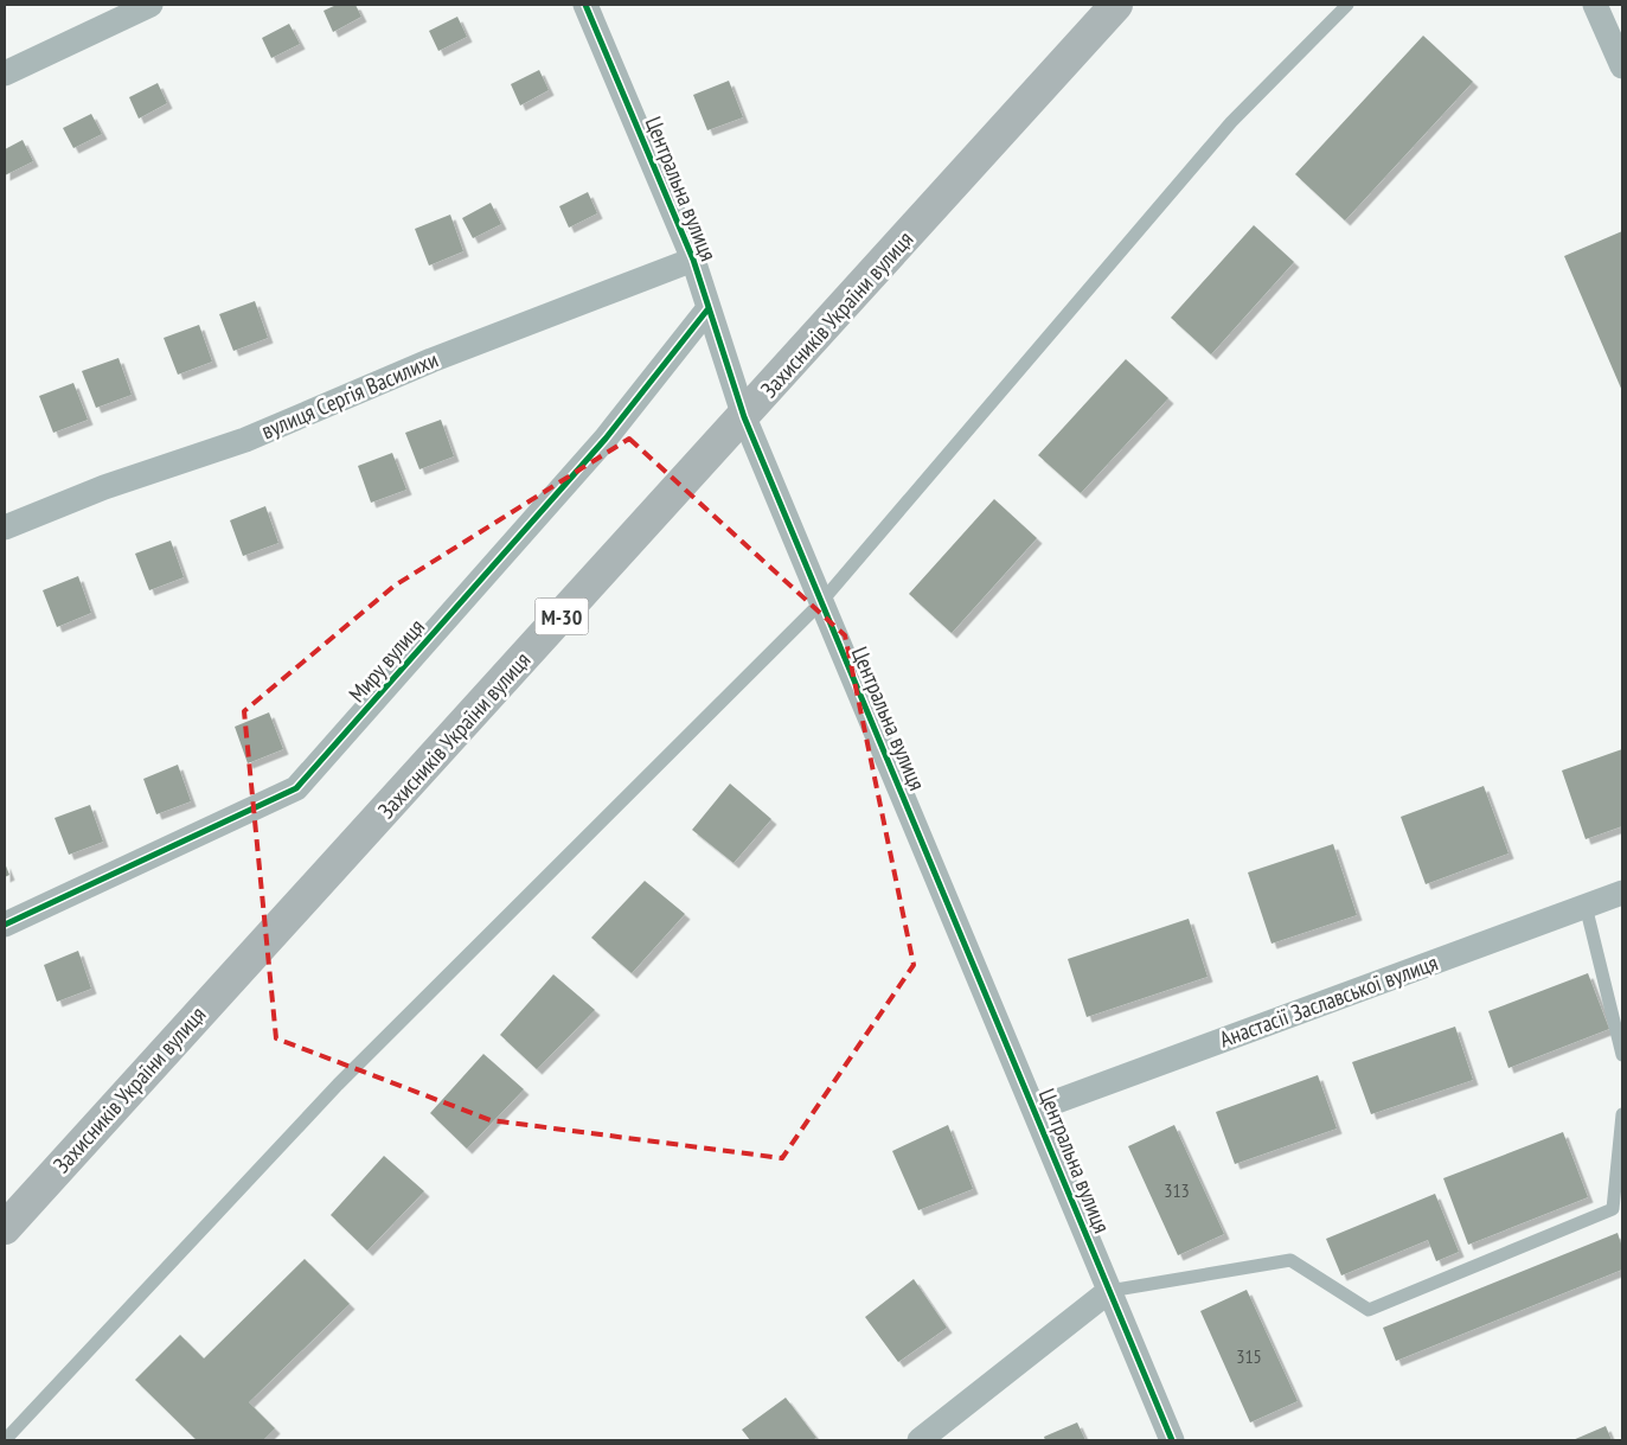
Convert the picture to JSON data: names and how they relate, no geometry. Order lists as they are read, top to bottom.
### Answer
{
  "streets": {
    "highway": ["Захисників України вулиця", "М-30"],
    "street": [
      "Центральна вулиця",
      "вулиця Сергія Василихи",
      "Миру вулиця",
      "Анастасії Заславської вулиця"
    ]
  },
  "crossings": [
    ["Центральна вулиця", "Захисників України вулиця"],
    ["Центральна вулиця", "вулиця Сергія Василихи"],
    ["Центральна вулиця", "Миру вулиця"],
    ["Центральна вулиця", "Анастасії Заславської вулиця"]
  ],
  "house_numbers": ["313", "315"]
}
